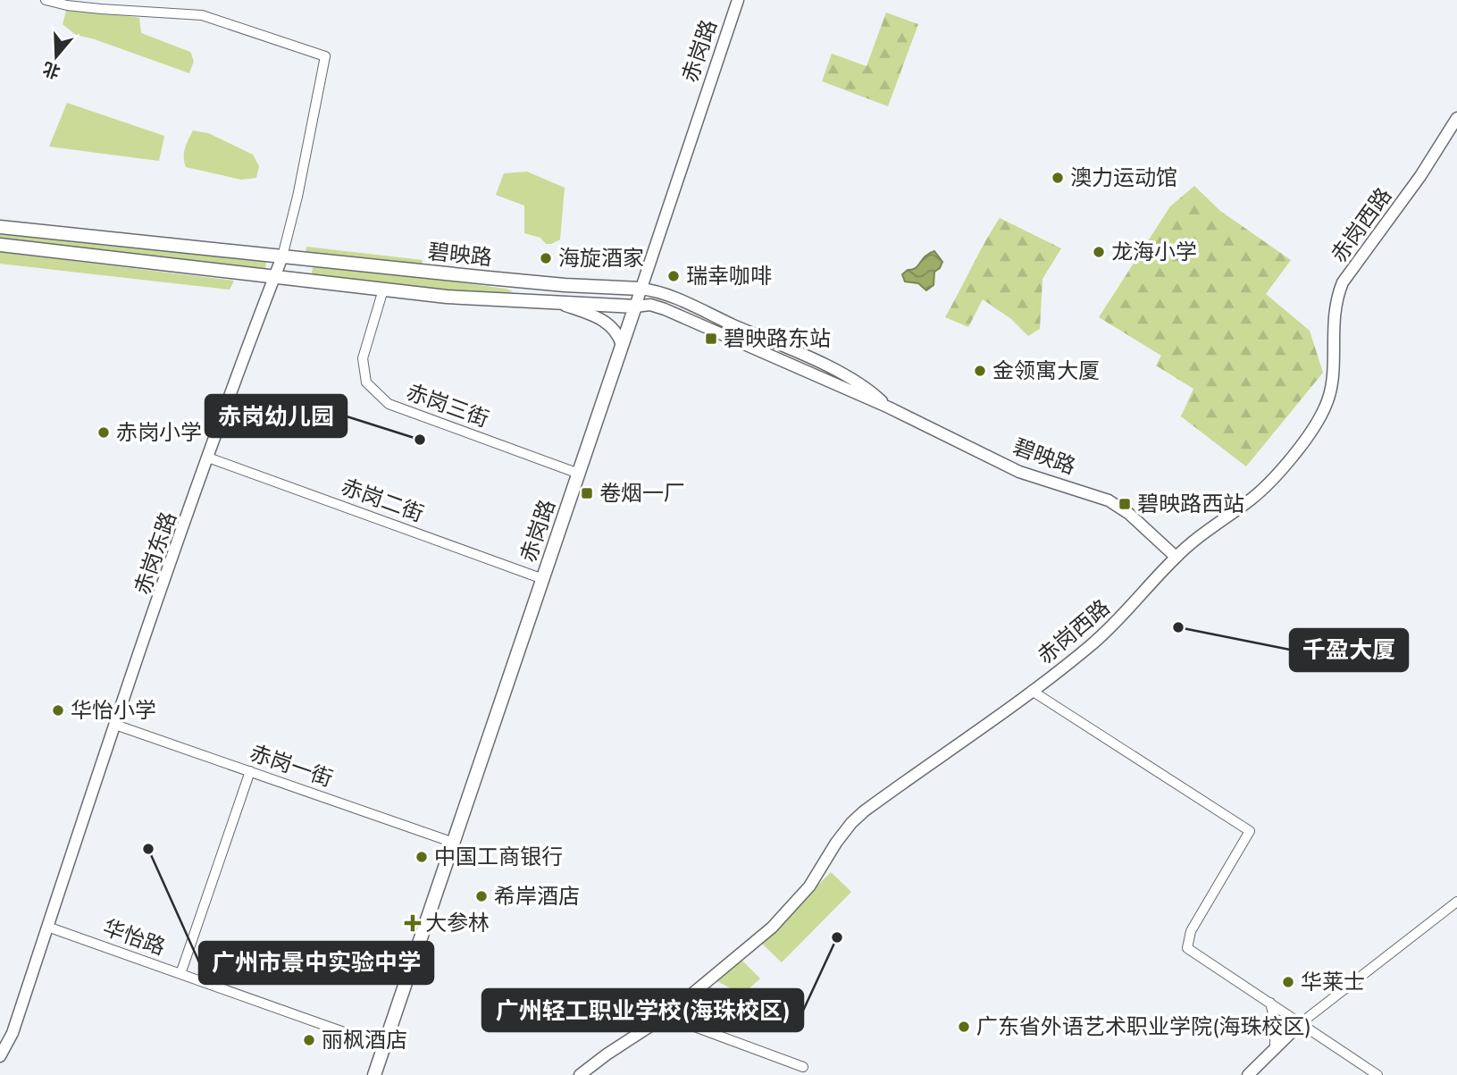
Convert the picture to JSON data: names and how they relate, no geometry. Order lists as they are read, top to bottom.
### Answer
{
  "streets": {
    "main road": ["赤岗路", "碧映路"],
    "street": [
      "赤岗西路",
      "赤岗三街",
      "赤岗二街",
      "赤岗东路",
      "赤岗一街",
      "华怡路"
    ]
  },
  "crossings": [
    ["赤岗路", "碧映路"],
    ["赤岗路", "赤岗三街"],
    ["赤岗路", "赤岗二街"],
    ["赤岗路", "赤岗一街"],
    ["赤岗路", "华怡路"],
    ["赤岗西路", "碧映路"],
    ["碧映路", "赤岗三街"],
    ["碧映路", "赤岗东路"],
    ["赤岗二街", "赤岗东路"],
    ["赤岗东路", "赤岗一街"],
    ["赤岗东路", "华怡路"]
  ],
  "places": {
    "other": [
      "澳力运动馆",
      "龙海小学",
      "海旋酒家",
      "瑞幸咖啡",
      "金领寓大厦",
      "赤岗小学",
      "赤岗幼儿园",
      "千盈大厦",
      "华怡小学",
      "广州市景中实验中学",
      "中国工商银行",
      "希岸酒店",
      "广州轻工职业学校(海珠校区)",
      "华莱士",
      "广东省外语艺术职业学院(海珠校区)",
      "丽枫酒店"
    ],
    "transit": ["碧映路东站", "卷烟一厂", "碧映路西站"],
    "health": ["大参林"]
  },
  "north": "bottom"
}
